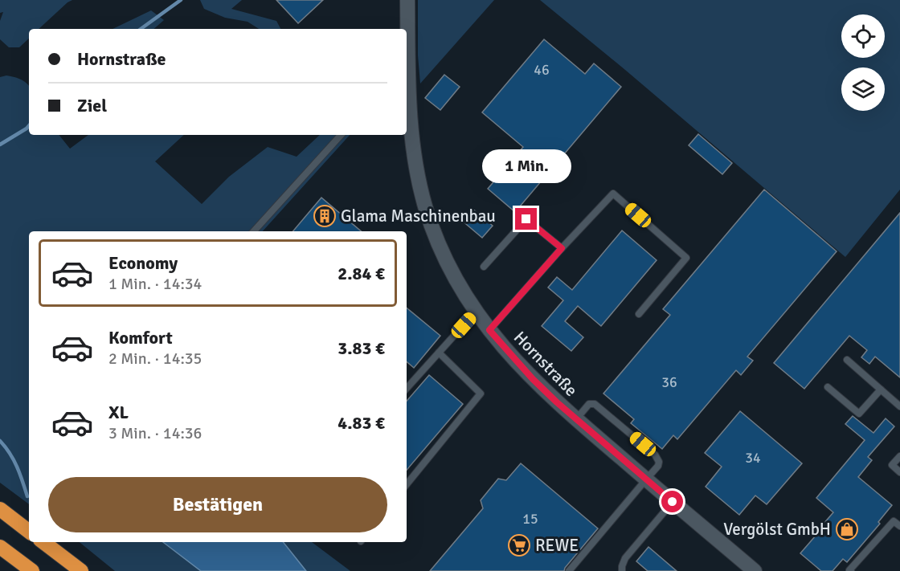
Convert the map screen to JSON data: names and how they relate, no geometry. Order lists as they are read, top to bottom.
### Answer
{
  "streets": {
    "street": ["Hornstraße"]
  },
  "places": {
    "building": ["Glama Maschinenbau"],
    "shop": ["Vergölst GmbH"],
    "supermarket": ["REWE"]
  },
  "house_numbers": [
    "46",
    "36",
    "34",
    "15"
  ],
  "page": {
    "banner": ["Hornstraße", "Ziel"],
    "bubble": "1 Min.",
    "list": [
      {
        "name": "Economy",
        "note": "1 Min. · 14:34",
        "value": "2.84 €"
      },
      {
        "name": "Komfort",
        "note": "2 Min. · 14:35",
        "value": "3.83 €"
      },
      {
        "name": "XL",
        "note": "3 Min. · 14:36",
        "value": "4.83 €"
      }
    ],
    "buttons": "Bestätigen"
  }
}
